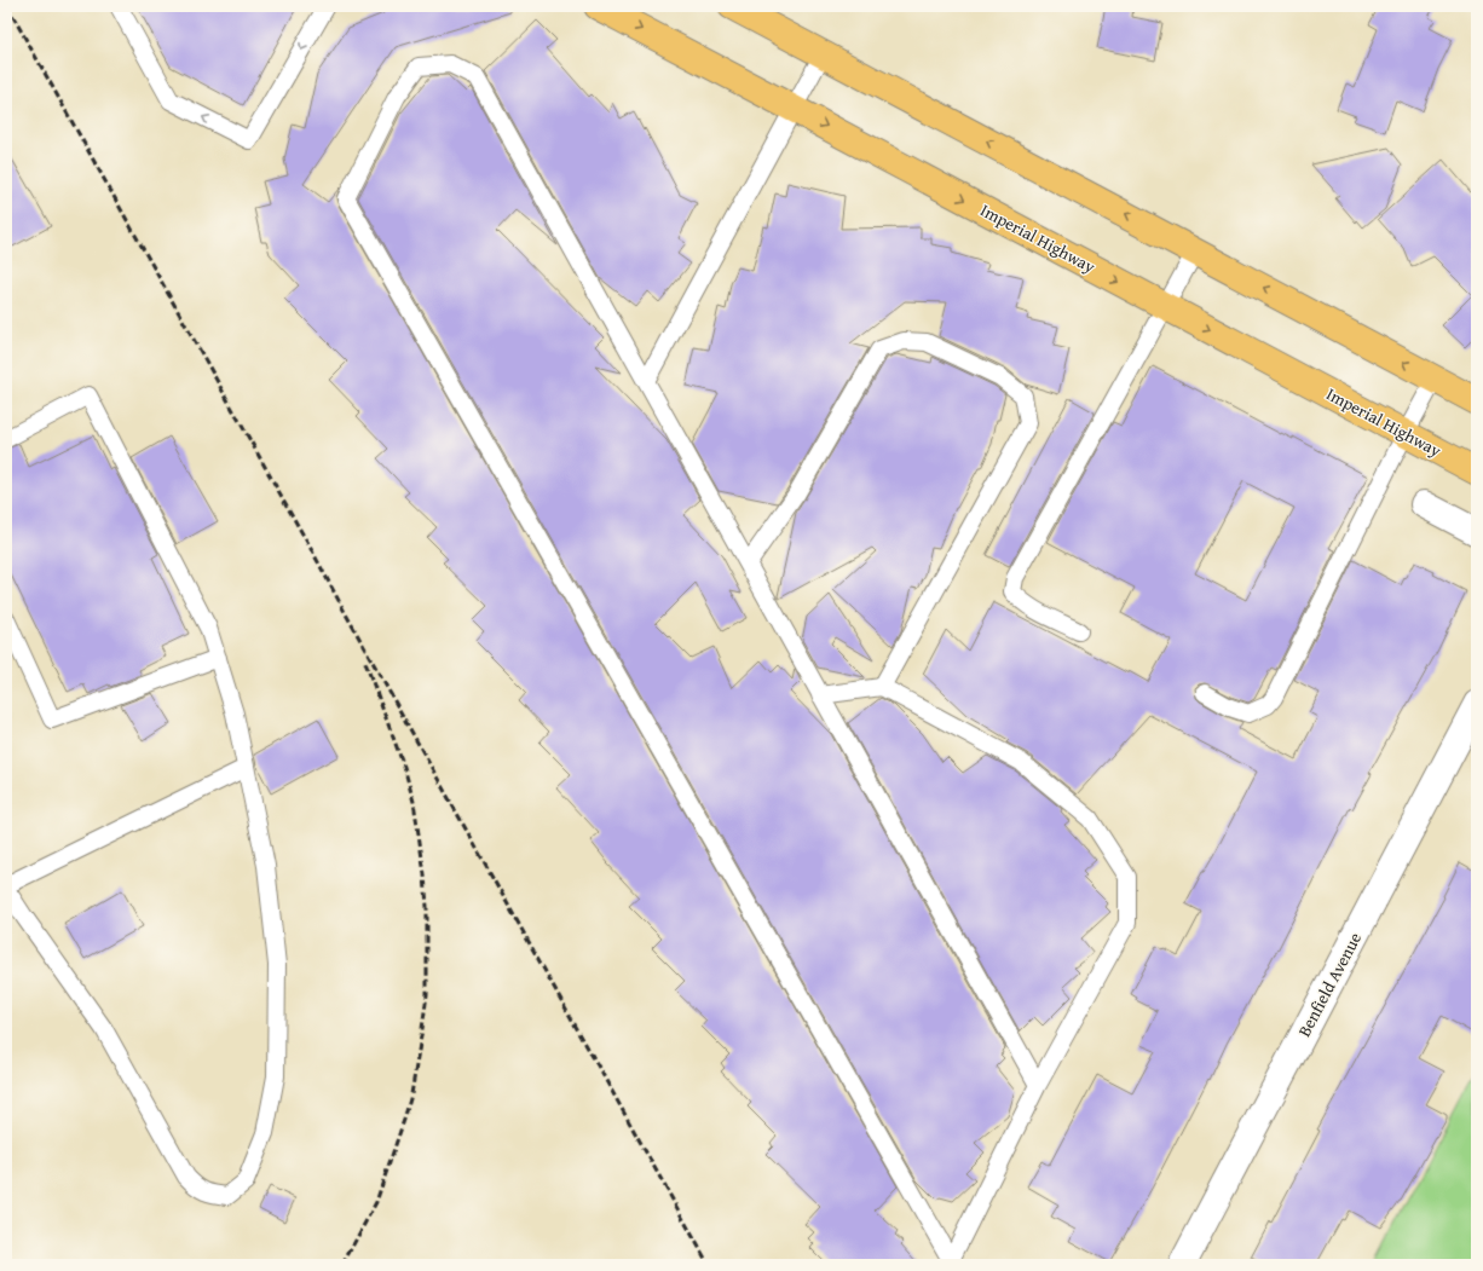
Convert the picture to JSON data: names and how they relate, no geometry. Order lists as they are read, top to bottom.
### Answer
{
  "streets": {
    "main road": ["Imperial Highway"],
    "street": ["Benfield Avenue"]
  }
}
